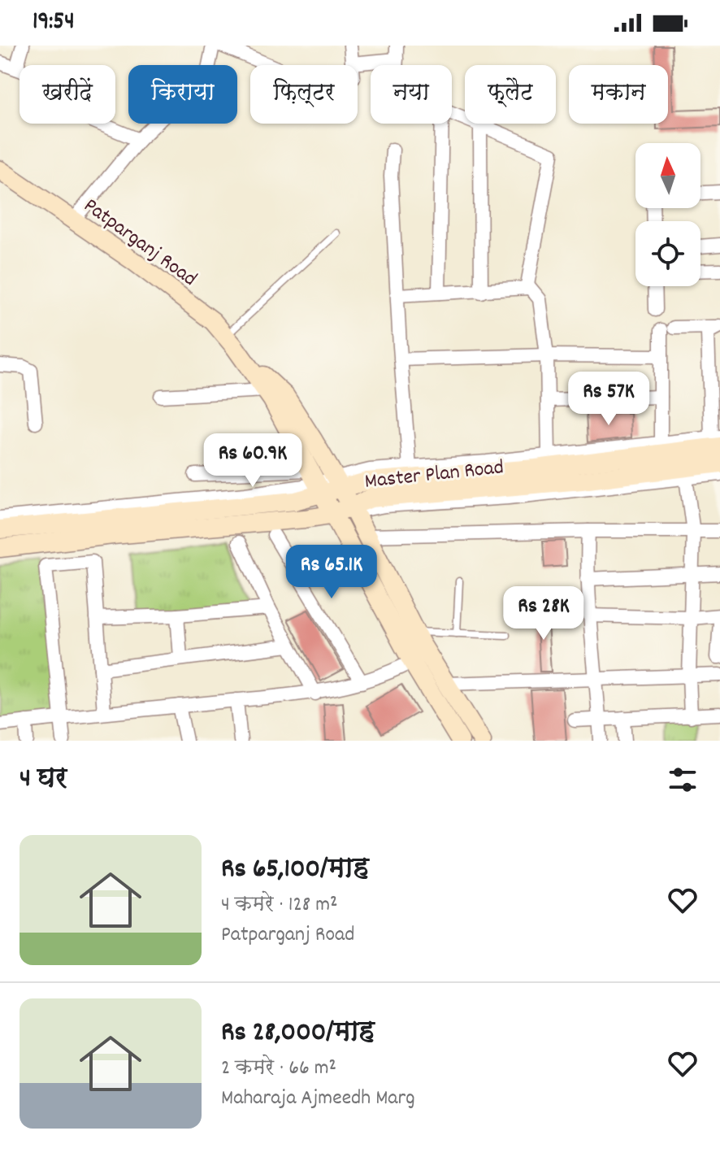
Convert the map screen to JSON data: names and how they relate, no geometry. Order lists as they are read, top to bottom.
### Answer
{
  "streets": {
    "main road": ["Patparganj Road", "Master Plan Road"]
  },
  "crossings": [
    ["Patparganj Road", "Master Plan Road"]
  ],
  "north": "top",
  "page": {
    "status": "19:54",
    "chip": [
      "खरीदें",
      "किराया",
      "फ़िल्टर",
      "नया",
      "फ़्लैट",
      "मकान"
    ],
    "price": [
      "Rs 57K",
      "Rs 60.9K",
      "Rs 65.1K",
      "Rs 28K"
    ],
    "heading": "4 घर",
    "list": [
      {
        "name": "Rs 65,100/माह",
        "note": "4 कमरे · 128 m² · Patparganj Road"
      },
      {
        "name": "Rs 28,000/माह",
        "note": "2 कमरे · 66 m² · Maharaja Ajmeedh Marg"
      }
    ]
  }
}
